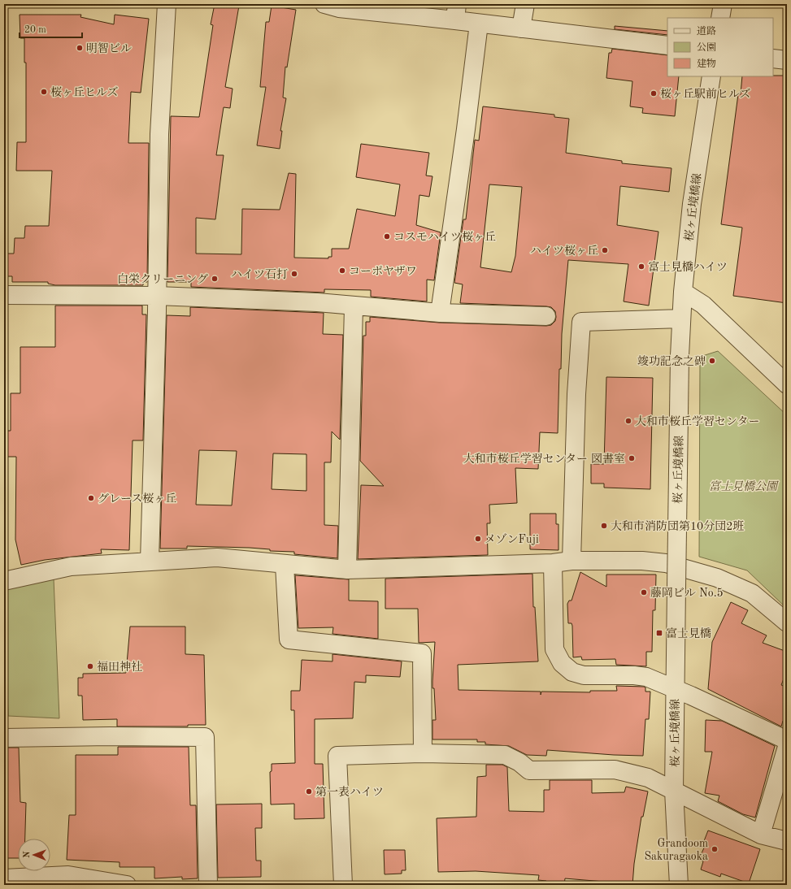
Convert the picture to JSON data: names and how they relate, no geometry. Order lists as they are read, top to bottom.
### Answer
{
  "streets": {
    "street": ["桜ヶ丘境橋線"]
  },
  "parks": ["富士見橋公園"],
  "places": {
    "other": [
      "明智ビル",
      "桜ヶ丘ヒルズ",
      "桜ヶ丘駅前ヒルズ",
      "コスモハイツ桜ヶ丘",
      "ハイツ桜ヶ丘",
      "富士見橋ハイツ",
      "コーポヤザワ",
      "ハイツ石打",
      "白栄クリーニング",
      "竣功記念之碑",
      "大和市桜丘学習センター",
      "大和市桜丘学習センター 図書室",
      "グレース桜ヶ丘",
      "大和市消防団第10分団2班",
      "メゾンFuji",
      "藤岡ビル No.5",
      "福田神社",
      "第一表ハイツ",
      "Grandoom Sakuragaoka"
    ],
    "transit": ["富士見橋"]
  },
  "legend": ["道路", "公園", "建物"],
  "scale_bar": "20 m",
  "north": "left"
}
